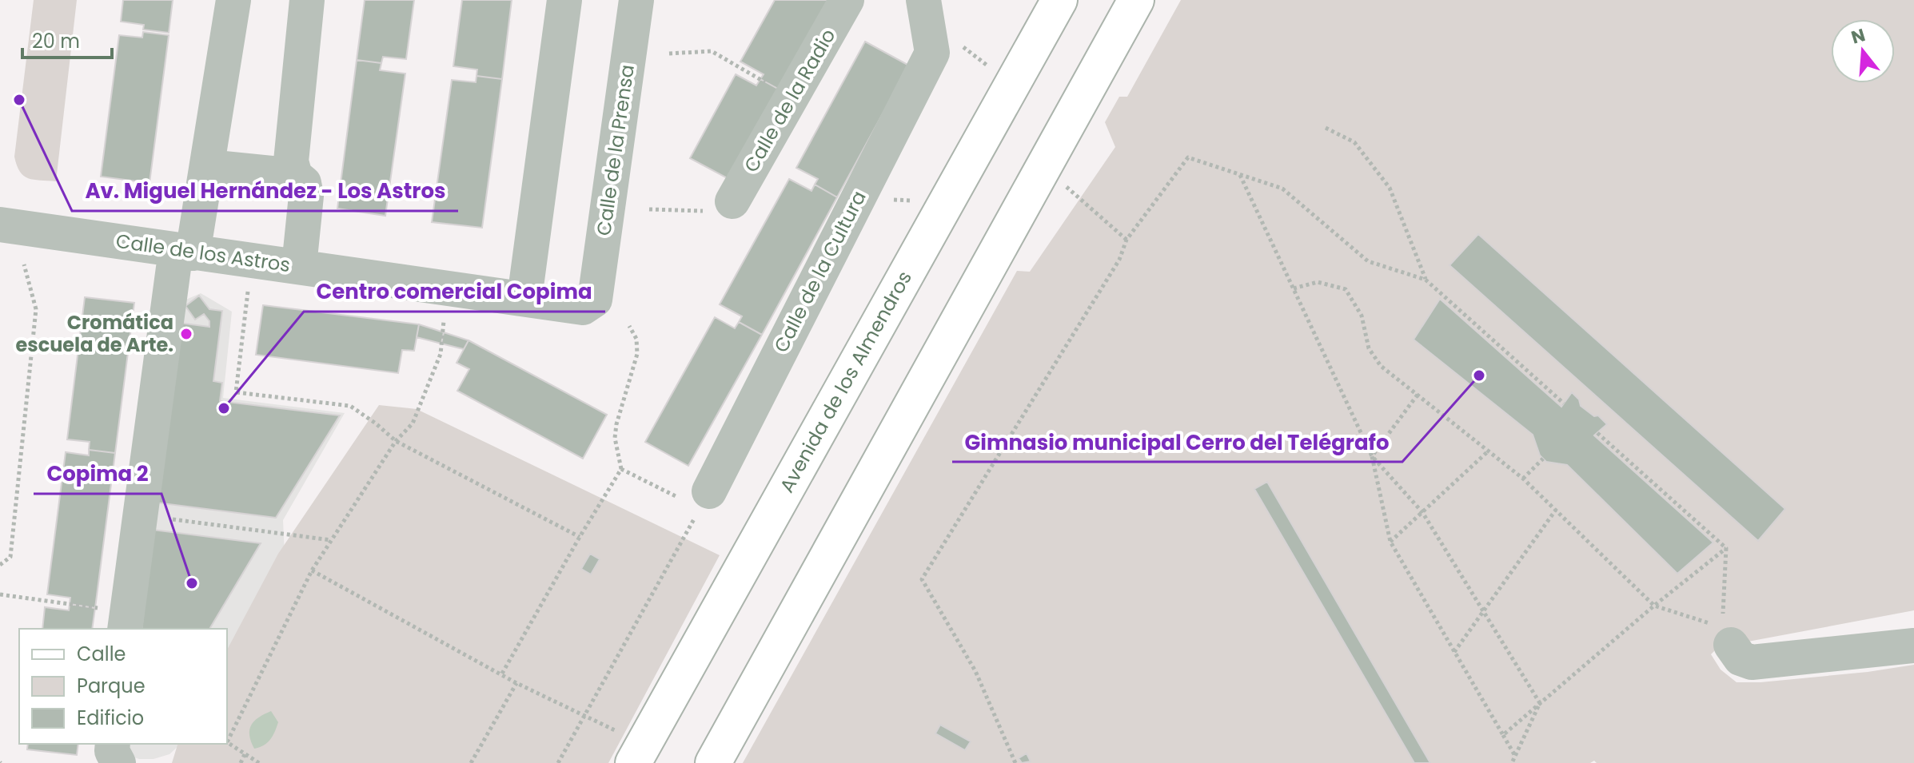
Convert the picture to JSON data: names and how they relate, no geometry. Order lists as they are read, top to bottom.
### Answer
{
  "streets": {
    "main road": ["Avenida de los Almendros"],
    "street": [
      "Calle de la Radio",
      "Calle de la Prensa",
      "Calle de los Astros",
      "Calle de la Cultura"
    ]
  },
  "crossings": [
    ["Calle de la Prensa", "Calle de los Astros"]
  ],
  "places": [
    "Av. Miguel Hernández - Los Astros",
    "Cromática escuela de Arte.",
    "Gimnasio municipal Cerro del Telégrafo",
    "Centro comercial Copima",
    "Copima 2"
  ],
  "legend": ["Calle", "Parque", "Edificio"],
  "scale_bar": "20 m",
  "north": "top"
}
